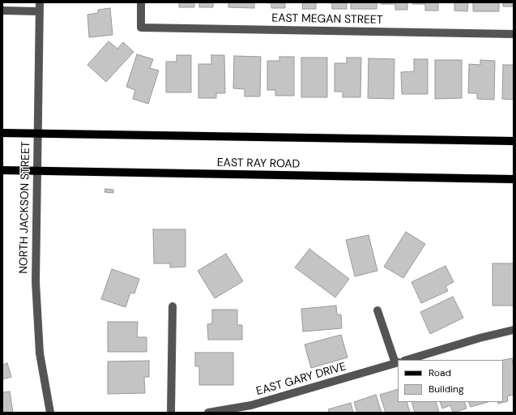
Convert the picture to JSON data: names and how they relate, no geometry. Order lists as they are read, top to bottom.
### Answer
{
  "streets": {
    "main road": ["EAST RAY ROAD"],
    "street": ["EAST MEGAN STREET", "NORTH JACKSON STREET", "EAST GARY DRIVE"]
  },
  "crossings": [
    ["EAST RAY ROAD", "NORTH JACKSON STREET"]
  ],
  "legend": ["Road", "Building"]
}
